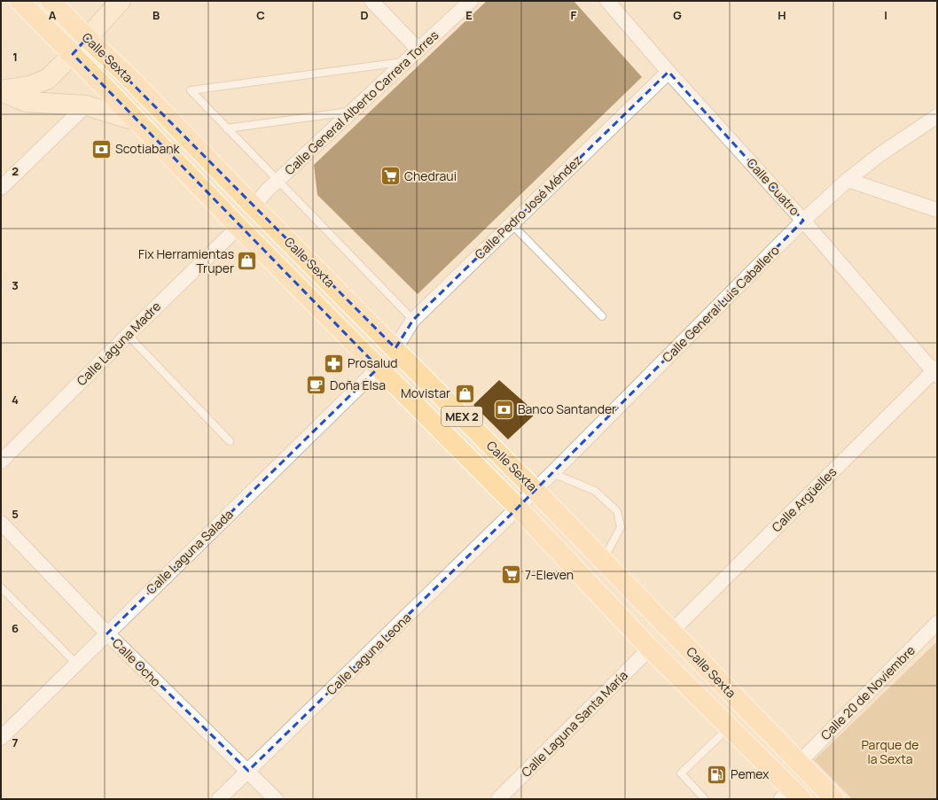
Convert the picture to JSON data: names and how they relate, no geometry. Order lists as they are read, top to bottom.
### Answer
{
  "streets": {
    "main road": ["Calle Sexta", "MEX 2"],
    "street": [
      "Calle General Alberto Carrera Torres",
      "Calle Cuatro",
      "Calle Pedro José Méndez",
      "Calle General Luis Caballero",
      "Calle Laguna Madre",
      "Calle Argüelles",
      "Calle Laguna Salada",
      "Calle Laguna Leona",
      "Calle Ocho",
      "Calle 20 de Noviembre",
      "Calle Laguna Santa María"
    ]
  },
  "crossings": [
    ["Calle Sexta", "Calle General Alberto Carrera Torres"],
    ["Calle Sexta", "Calle Pedro José Méndez"],
    ["Calle Sexta", "Calle General Luis Caballero"],
    ["Calle Sexta", "Calle Laguna Madre"],
    ["Calle Sexta", "Calle Argüelles"],
    ["Calle Sexta", "Calle Laguna Salada"],
    ["Calle Sexta", "Calle Laguna Leona"],
    ["Calle Sexta", "Calle 20 de Noviembre"],
    ["Calle Sexta", "Calle Laguna Santa María"],
    ["Calle Cuatro", "Calle Pedro José Méndez"],
    ["Calle Cuatro", "Calle General Luis Caballero"],
    ["Calle Cuatro", "Calle Argüelles"],
    ["Calle General Luis Caballero", "Calle Laguna Leona"],
    ["Calle Laguna Salada", "Calle Ocho"],
    ["Calle Laguna Leona", "Calle Ocho"]
  ],
  "parks": ["Parque de la Sexta"],
  "places": {
    "bank": ["Scotiabank", "Banco Santander"],
    "supermarket": ["Chedraui", "7-Eleven"],
    "shop": ["Fix Herramientas Truper", "Movistar"],
    "pharmacy": ["Prosalud"],
    "cafe": ["Doña Elsa"],
    "fuel station": ["Pemex"]
  },
  "grid": {
    "columns": [
      "A",
      "B",
      "C",
      "D",
      "E",
      "F",
      "G",
      "H",
      "I"
    ],
    "rows": [
      "1",
      "2",
      "3",
      "4",
      "5",
      "6",
      "7"
    ]
  }
}
